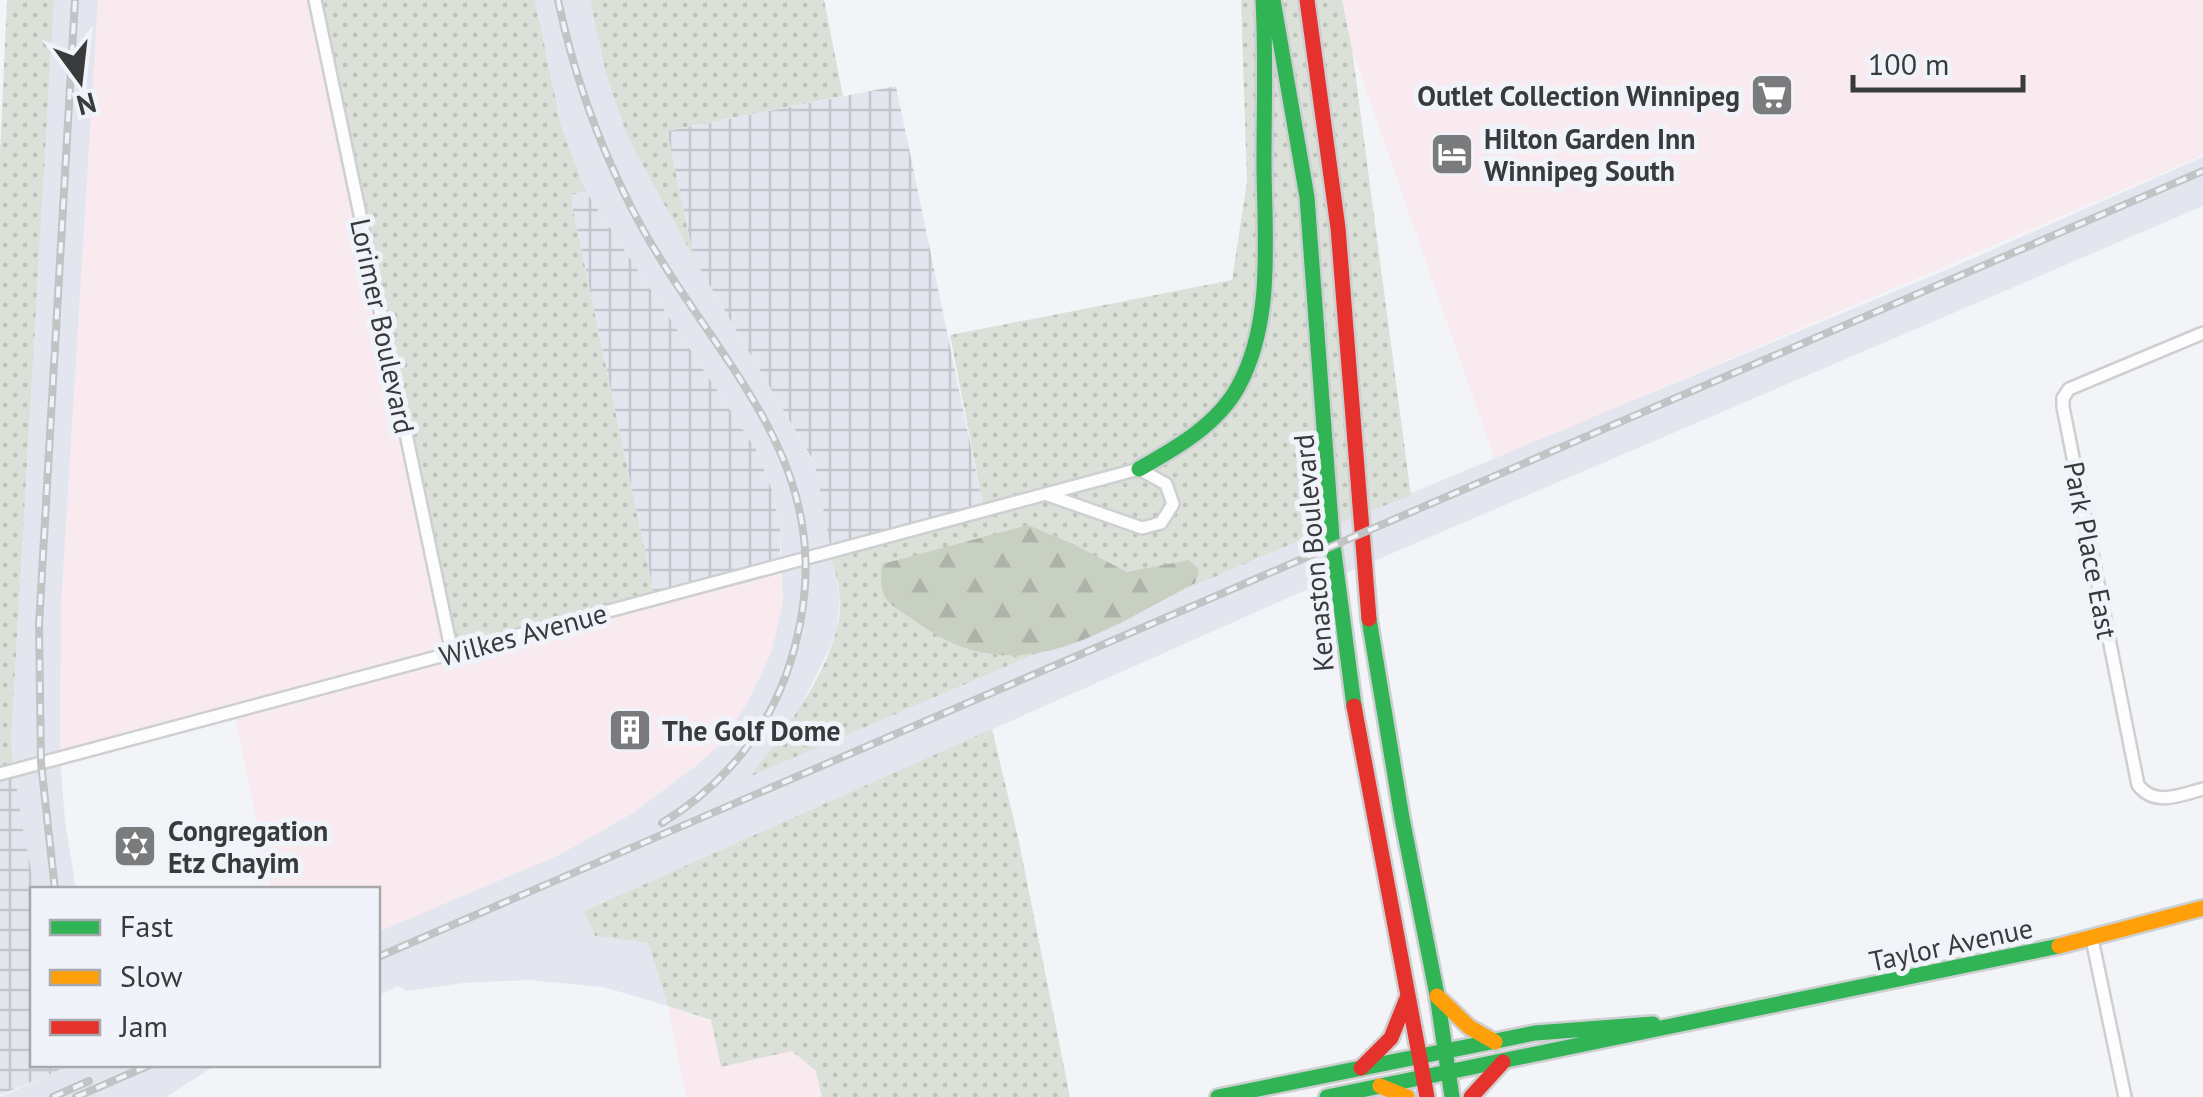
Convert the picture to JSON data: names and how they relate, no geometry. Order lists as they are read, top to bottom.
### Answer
{
  "streets": {
    "main road": ["Kenaston Boulevard", "Taylor Avenue"],
    "street": ["Lorimer Boulevard", "Park Place East", "Wilkes Avenue"]
  },
  "crossings": [
    ["Lorimer Boulevard", "Wilkes Avenue"],
    ["Kenaston Boulevard", "Taylor Avenue"]
  ],
  "places": {
    "supermarket": ["Outlet Collection Winnipeg"],
    "hotel": ["Hilton Garden Inn Winnipeg South"],
    "building": ["The Golf Dome"],
    "synagogue": ["Congregation Etz Chayim"]
  },
  "legend": ["Fast", "Slow", "Jam"],
  "scale_bar": "100 m",
  "north": "bottom"
}
